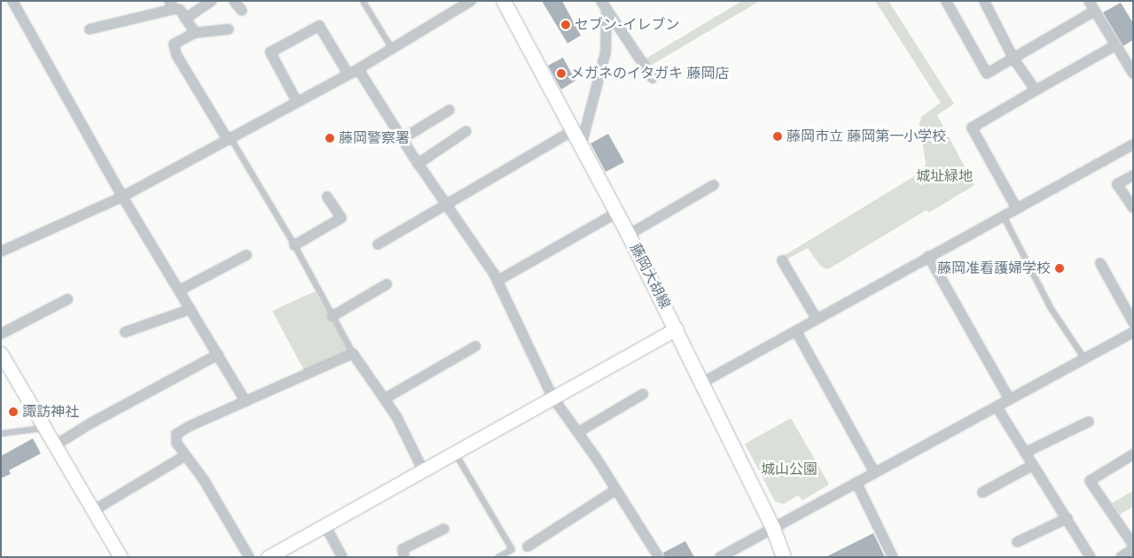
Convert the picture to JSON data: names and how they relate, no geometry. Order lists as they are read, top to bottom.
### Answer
{
  "streets": {
    "main road": ["藤岡大胡線"]
  },
  "parks": ["城址緑地", "城山公園"],
  "places": [
    "セブン-イレブン",
    "メガネのイタガキ 藤岡店",
    "藤岡市立 藤岡第一小学校",
    "藤岡警察署",
    "藤岡准看護婦学校",
    "諏訪神社"
  ]
}
